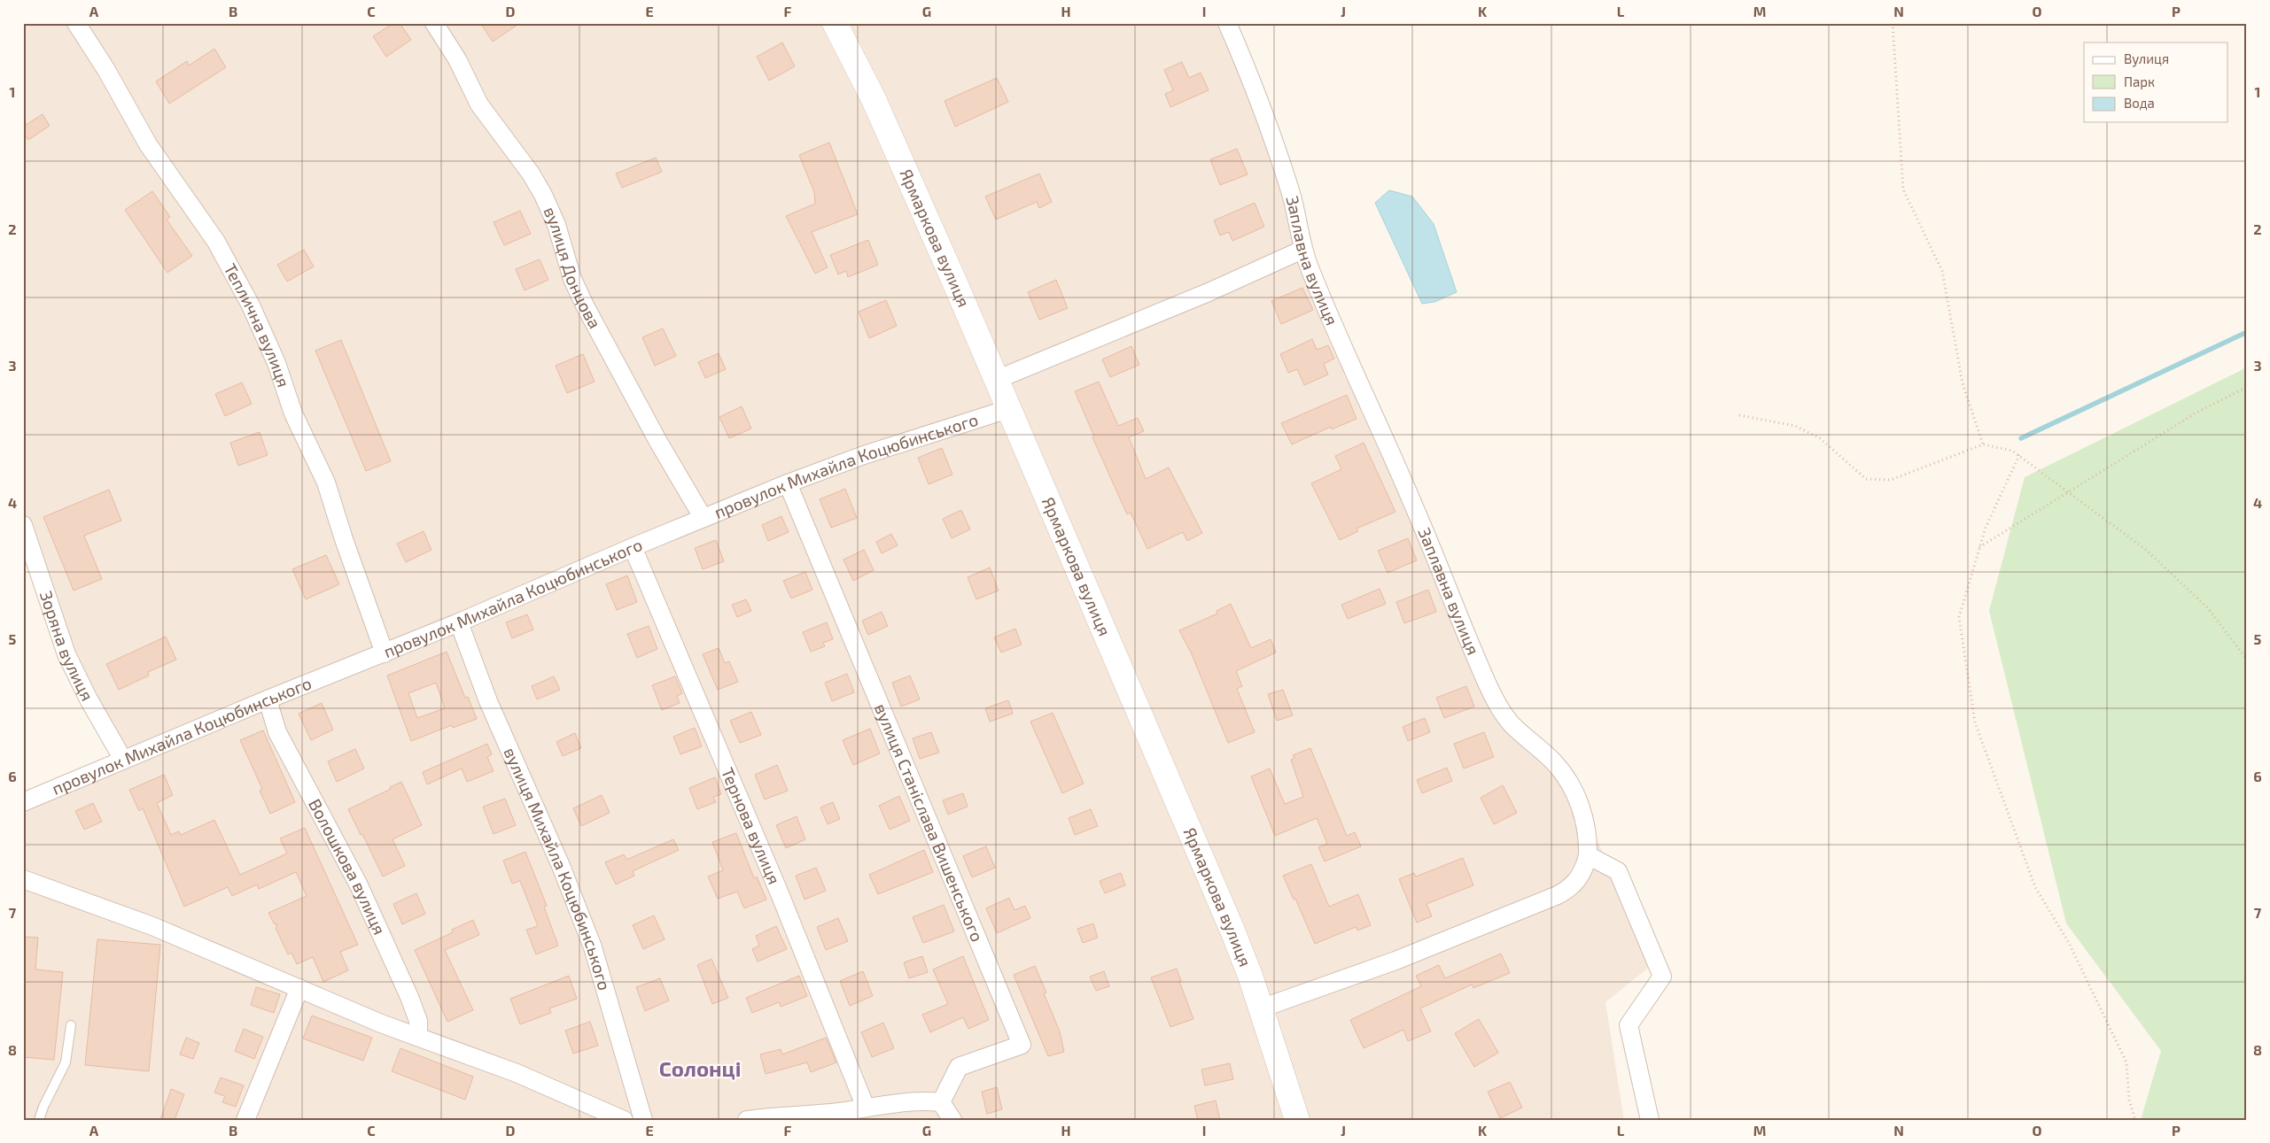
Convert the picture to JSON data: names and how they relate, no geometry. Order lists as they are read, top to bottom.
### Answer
{
  "streets": {
    "main road": ["Ярмаркова вулиця"],
    "street": [
      "Заплавна вулиця",
      "вулиця Донцова",
      "Теплична вулиця",
      "провулок Михайла Коцюбинського",
      "Зоряна вулиця",
      "вулиця Станіслава Вишенського",
      "Тернова вулиця",
      "Волошкова вулиця",
      "вулиця Михайла Коцюбинського"
    ]
  },
  "crossings": [
    ["Ярмаркова вулиця", "провулок Михайла Коцюбинського"],
    ["вулиця Донцова", "провулок Михайла Коцюбинського"],
    ["Теплична вулиця", "провулок Михайла Коцюбинського"],
    ["провулок Михайла Коцюбинського", "Зоряна вулиця"],
    ["провулок Михайла Коцюбинського", "вулиця Станіслава Вишенського"],
    ["провулок Михайла Коцюбинського", "Тернова вулиця"],
    ["провулок Михайла Коцюбинського", "Волошкова вулиця"],
    ["провулок Михайла Коцюбинського", "вулиця Михайла Коцюбинського"]
  ],
  "districts": ["Солонці"],
  "legend": ["Вулиця", "Парк", "Вода"],
  "grid": {
    "columns": [
      "A",
      "B",
      "C",
      "D",
      "E",
      "F",
      "G",
      "H",
      "I",
      "J",
      "K",
      "L",
      "M",
      "N",
      "O",
      "P"
    ],
    "rows": [
      "1",
      "2",
      "3",
      "4",
      "5",
      "6",
      "7",
      "8"
    ]
  }
}
